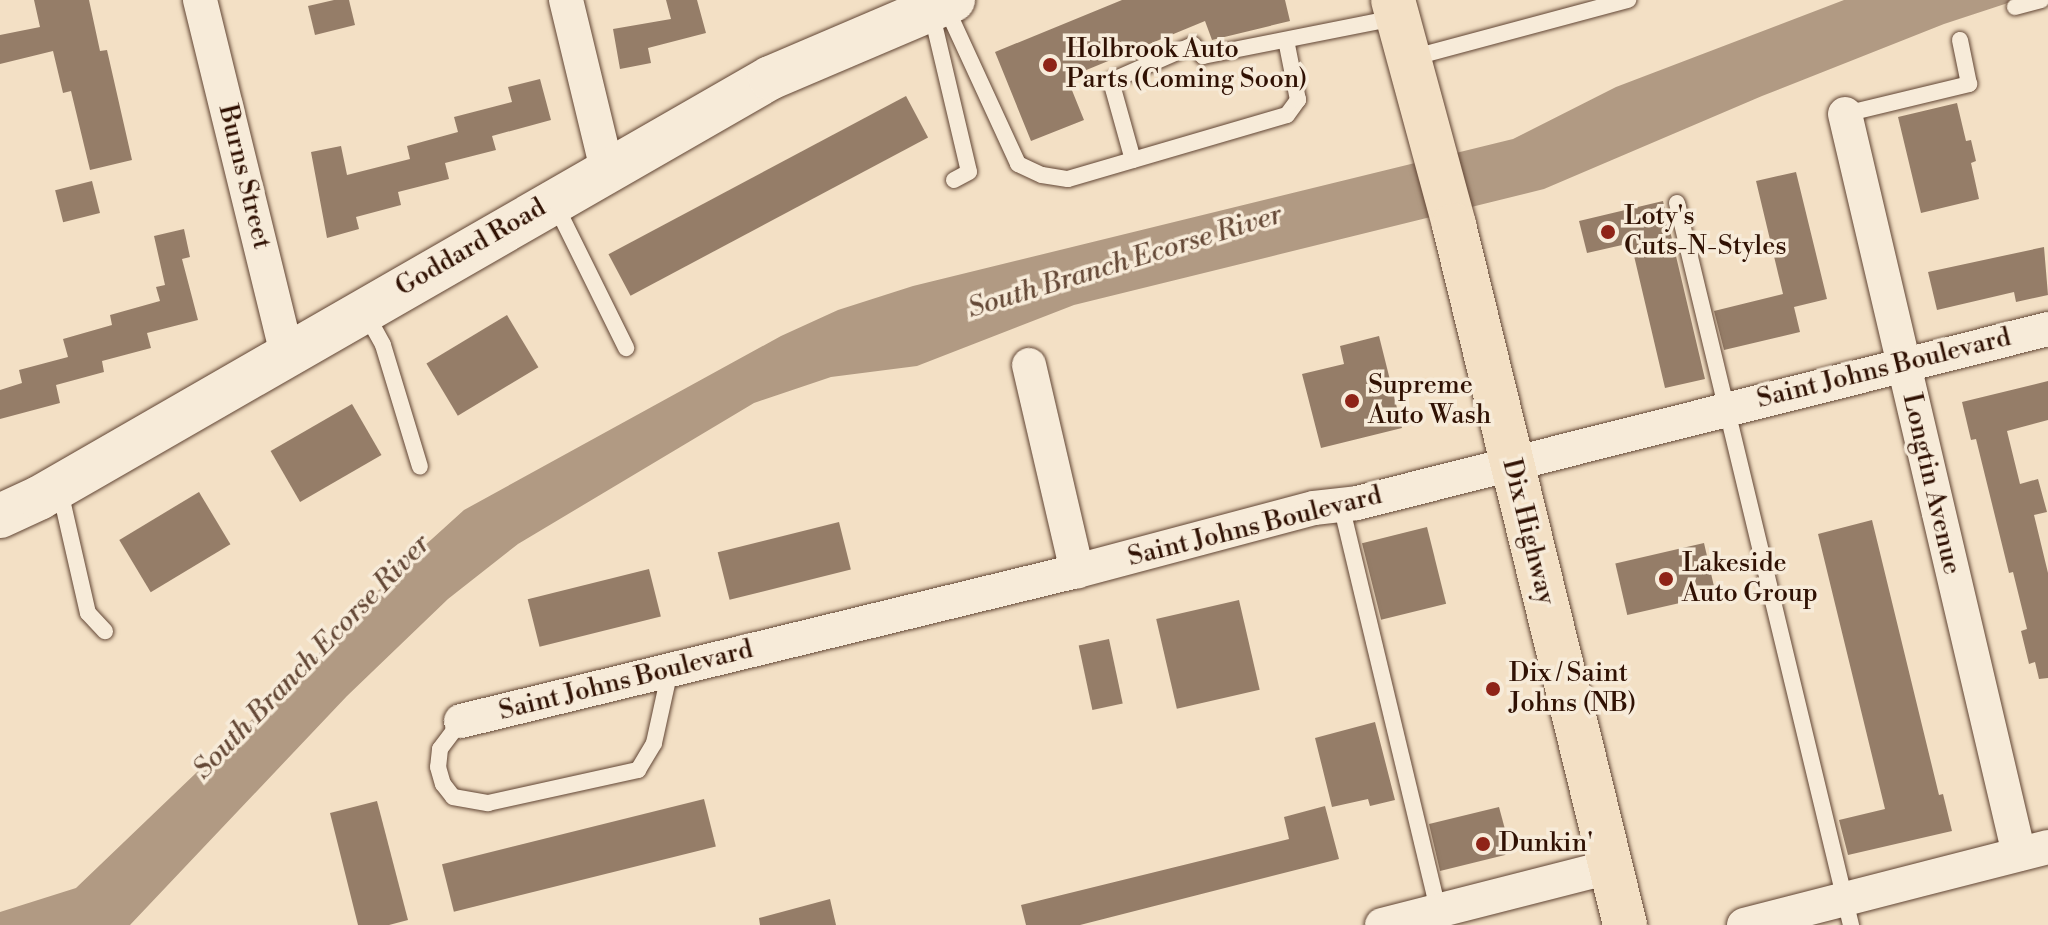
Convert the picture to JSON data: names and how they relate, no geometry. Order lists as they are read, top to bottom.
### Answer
{
  "streets": {
    "main road": ["Dix Highway"],
    "street": [
      "Burns Street",
      "Goddard Road",
      "Saint Johns Boulevard",
      "Longtin Avenue"
    ]
  },
  "crossings": [
    ["Burns Street", "Goddard Road"],
    ["Saint Johns Boulevard", "Longtin Avenue"],
    ["Saint Johns Boulevard", "Dix Highway"]
  ],
  "water": ["South Branch Ecorse River"],
  "places": [
    "Holbrook Auto Parts (Coming Soon)",
    "Loty's Cuts-N-Styles",
    "Supreme Auto Wash",
    "Lakeside Auto Group",
    "Dix / Saint Johns (NB)",
    "Dunkin'"
  ]
}
